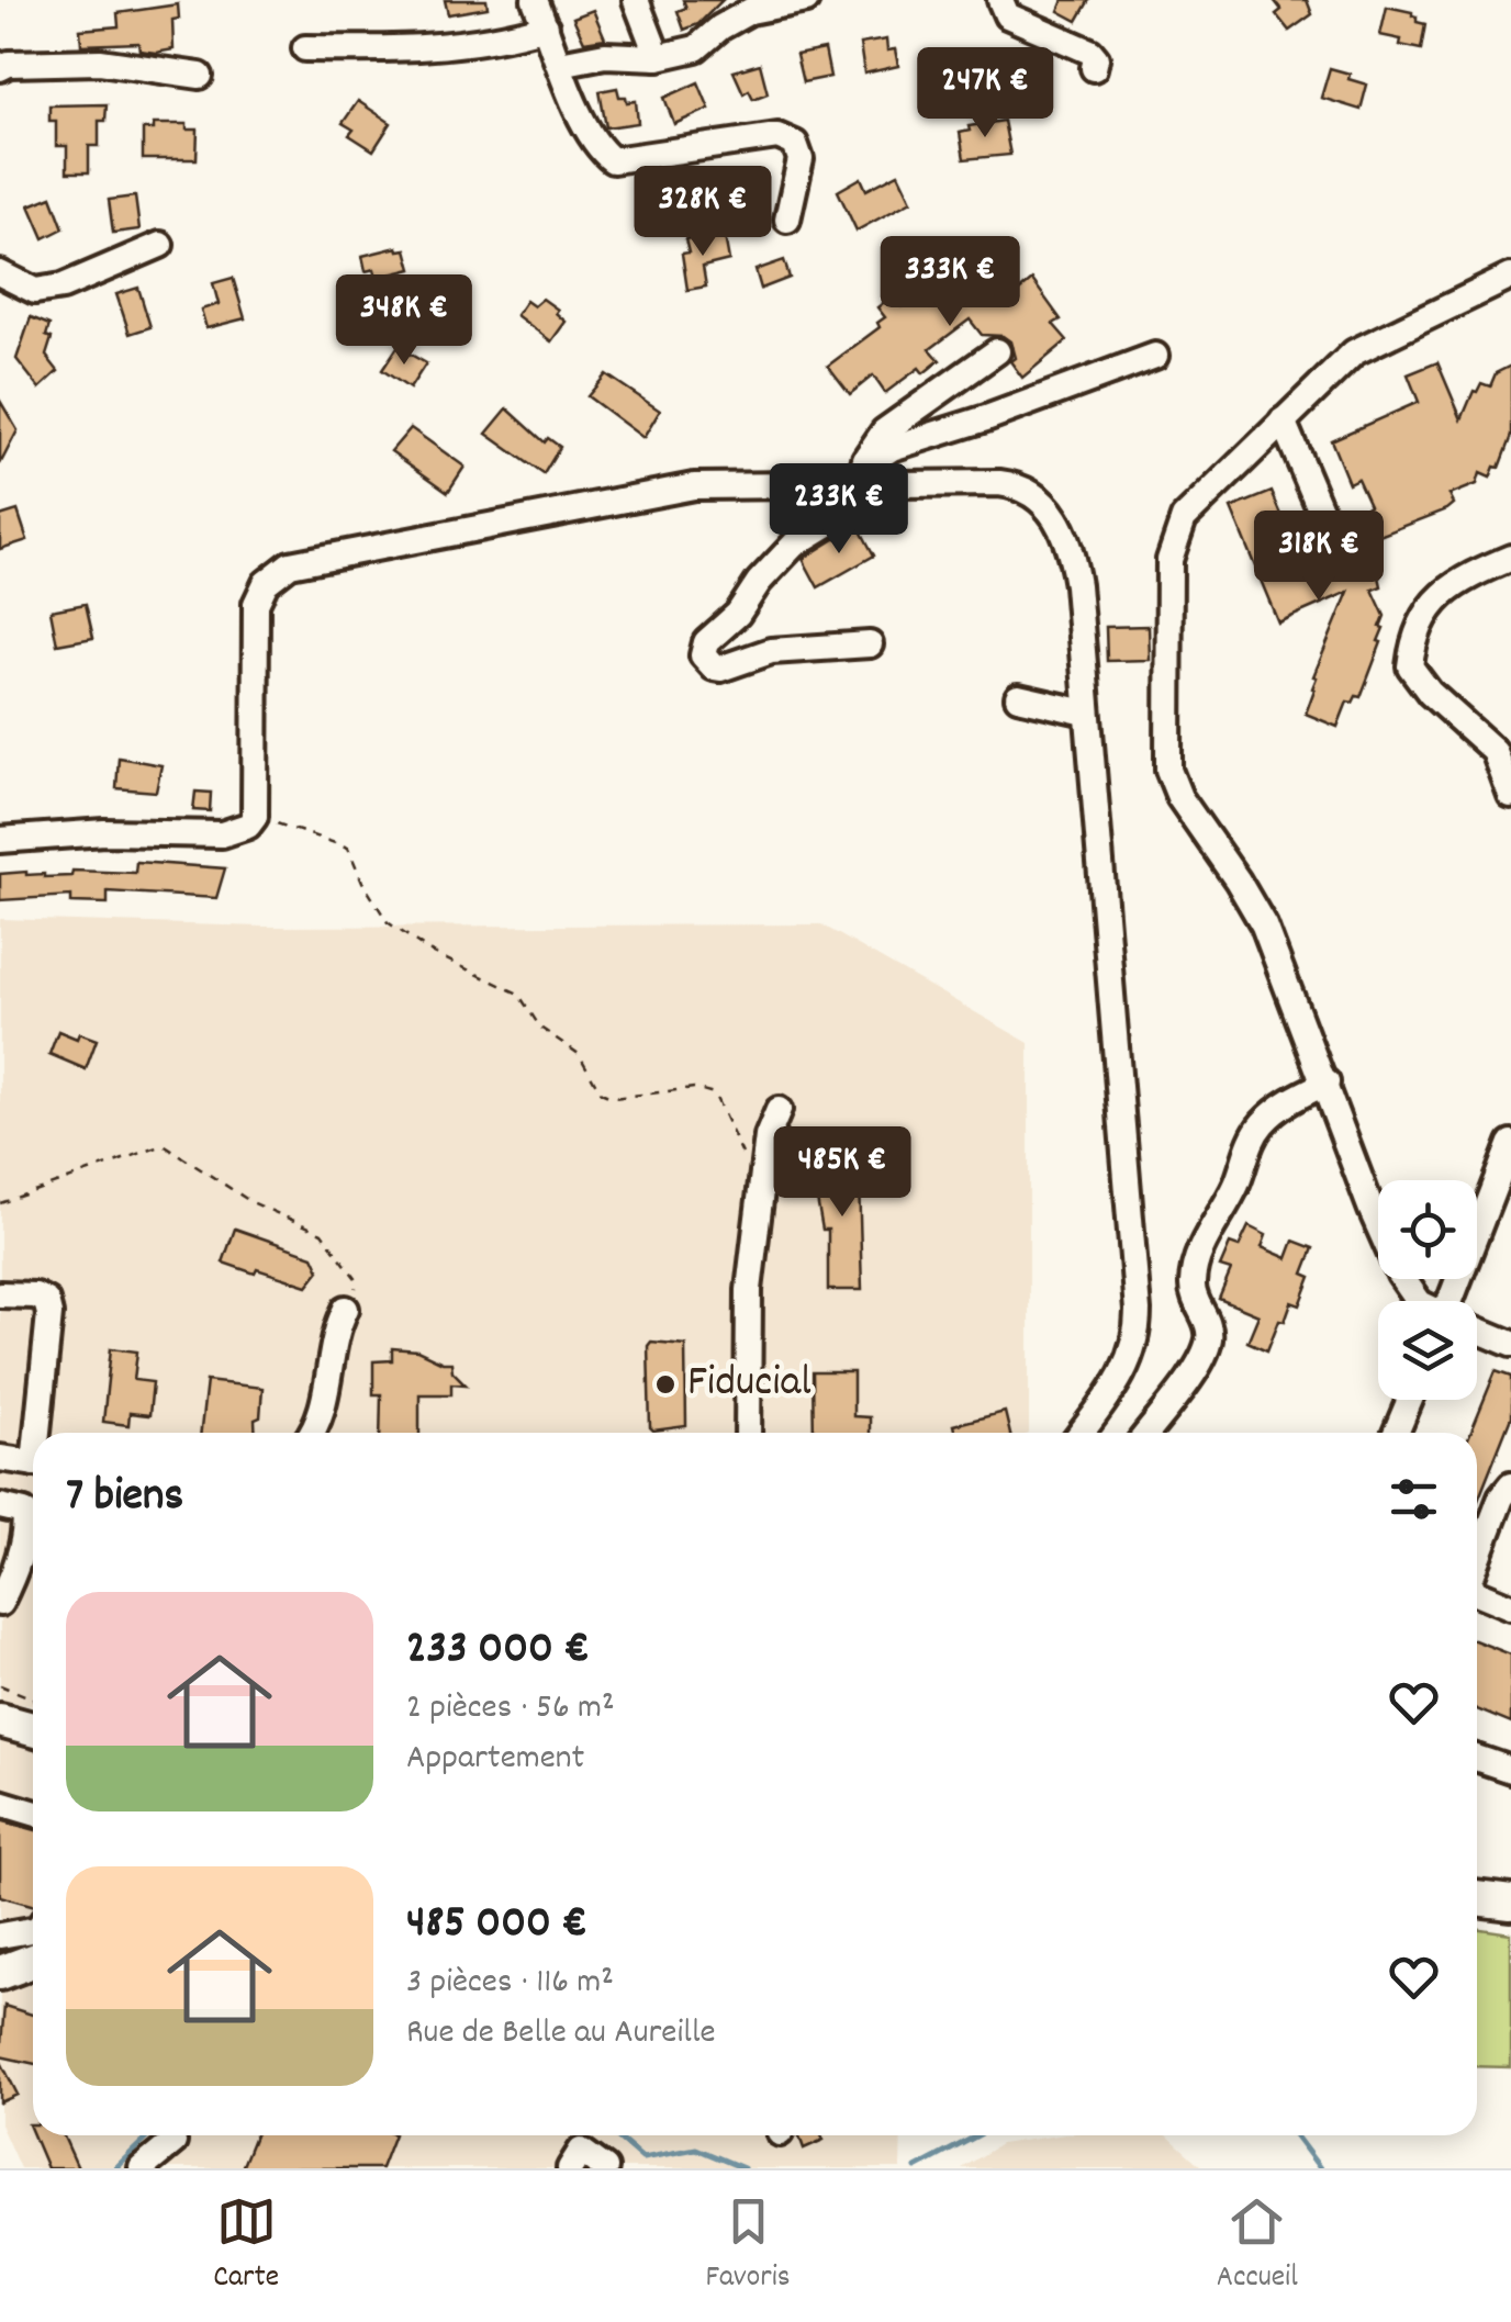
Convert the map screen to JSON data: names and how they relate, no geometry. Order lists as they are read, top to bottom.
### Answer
{
  "places": ["Fiducial"],
  "page": {
    "price": [
      "247K €",
      "328K €",
      "333K €",
      "348K €",
      "233K €",
      "318K €",
      "485K €"
    ],
    "heading": "7 biens",
    "list": [
      {
        "name": "233 000 €",
        "note": "2 pièces · 56 m² · Appartement"
      },
      {
        "name": "485 000 €",
        "note": "3 pièces · 116 m² · Rue de Belle au Aureille"
      }
    ],
    "tabs": ["Carte", "Favoris", "Accueil"]
  }
}
